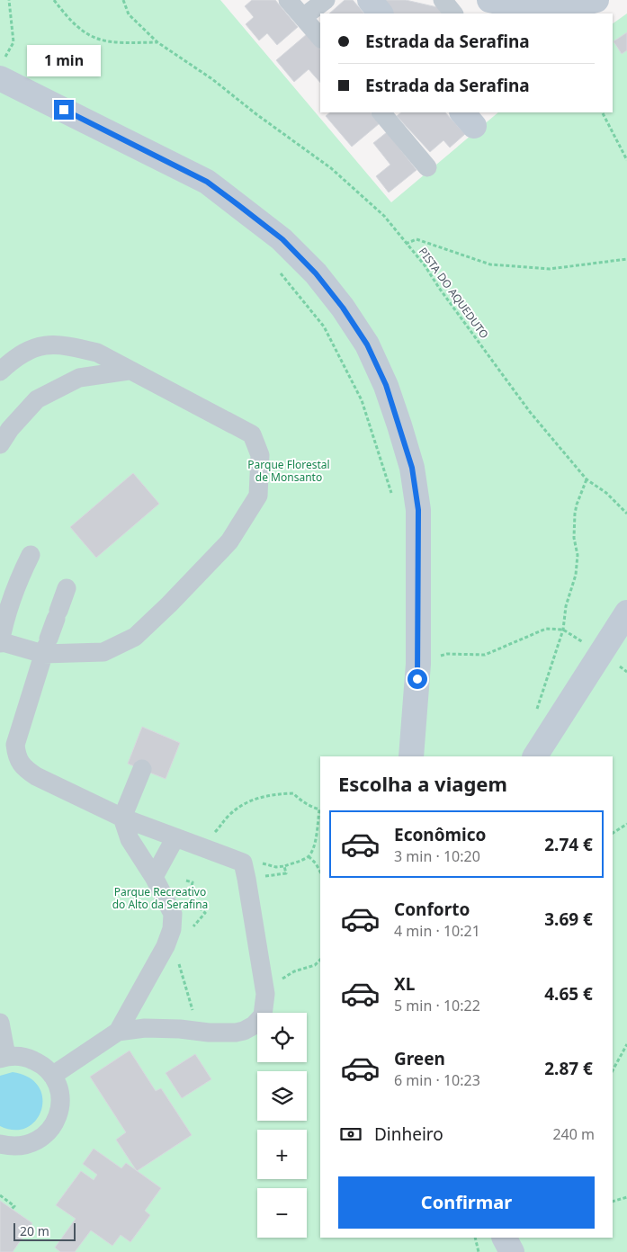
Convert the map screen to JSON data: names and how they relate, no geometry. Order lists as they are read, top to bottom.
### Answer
{
  "streets": {
    "path": ["PISTA DO AQUEDUTO"]
  },
  "parks": ["Parque Florestal de Monsanto", "Parque Recreativo do Alto da Serafina"],
  "scale_bar": "20 m",
  "page": {
    "banner": ["Estrada da Serafina", "Estrada da Serafina"],
    "bubble": "1 min",
    "heading": "Escolha a viagem",
    "list": [
      {
        "name": "Econômico",
        "note": "3 min · 10:20",
        "value": "2.74 €"
      },
      {
        "name": "Conforto",
        "note": "4 min · 10:21",
        "value": "3.69 €"
      },
      {
        "name": "XL",
        "note": "5 min · 10:22",
        "value": "4.65 €"
      },
      {
        "name": "Green",
        "note": "6 min · 10:23",
        "value": "2.87 €"
      }
    ],
    "map_buttons": ["+", "−"],
    "pay": ["Dinheiro", "240 m"],
    "buttons": "Confirmar",
    "scale": "20 m"
  }
}
